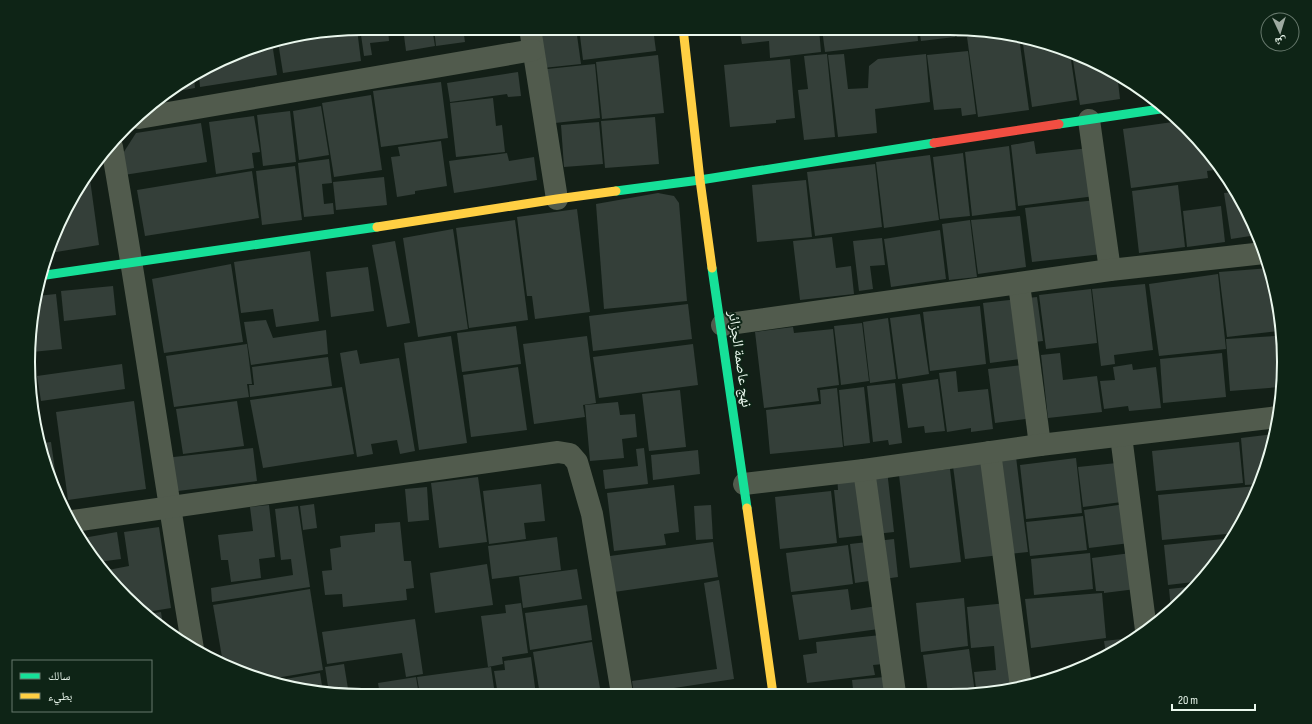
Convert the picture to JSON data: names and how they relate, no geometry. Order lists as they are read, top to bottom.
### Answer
{
  "streets": {
    "street": ["نهج عاصمة الجزائر"]
  },
  "legend": ["سالك", "بطيء"],
  "scale_bar": "20 m",
  "north": "bottom"
}
